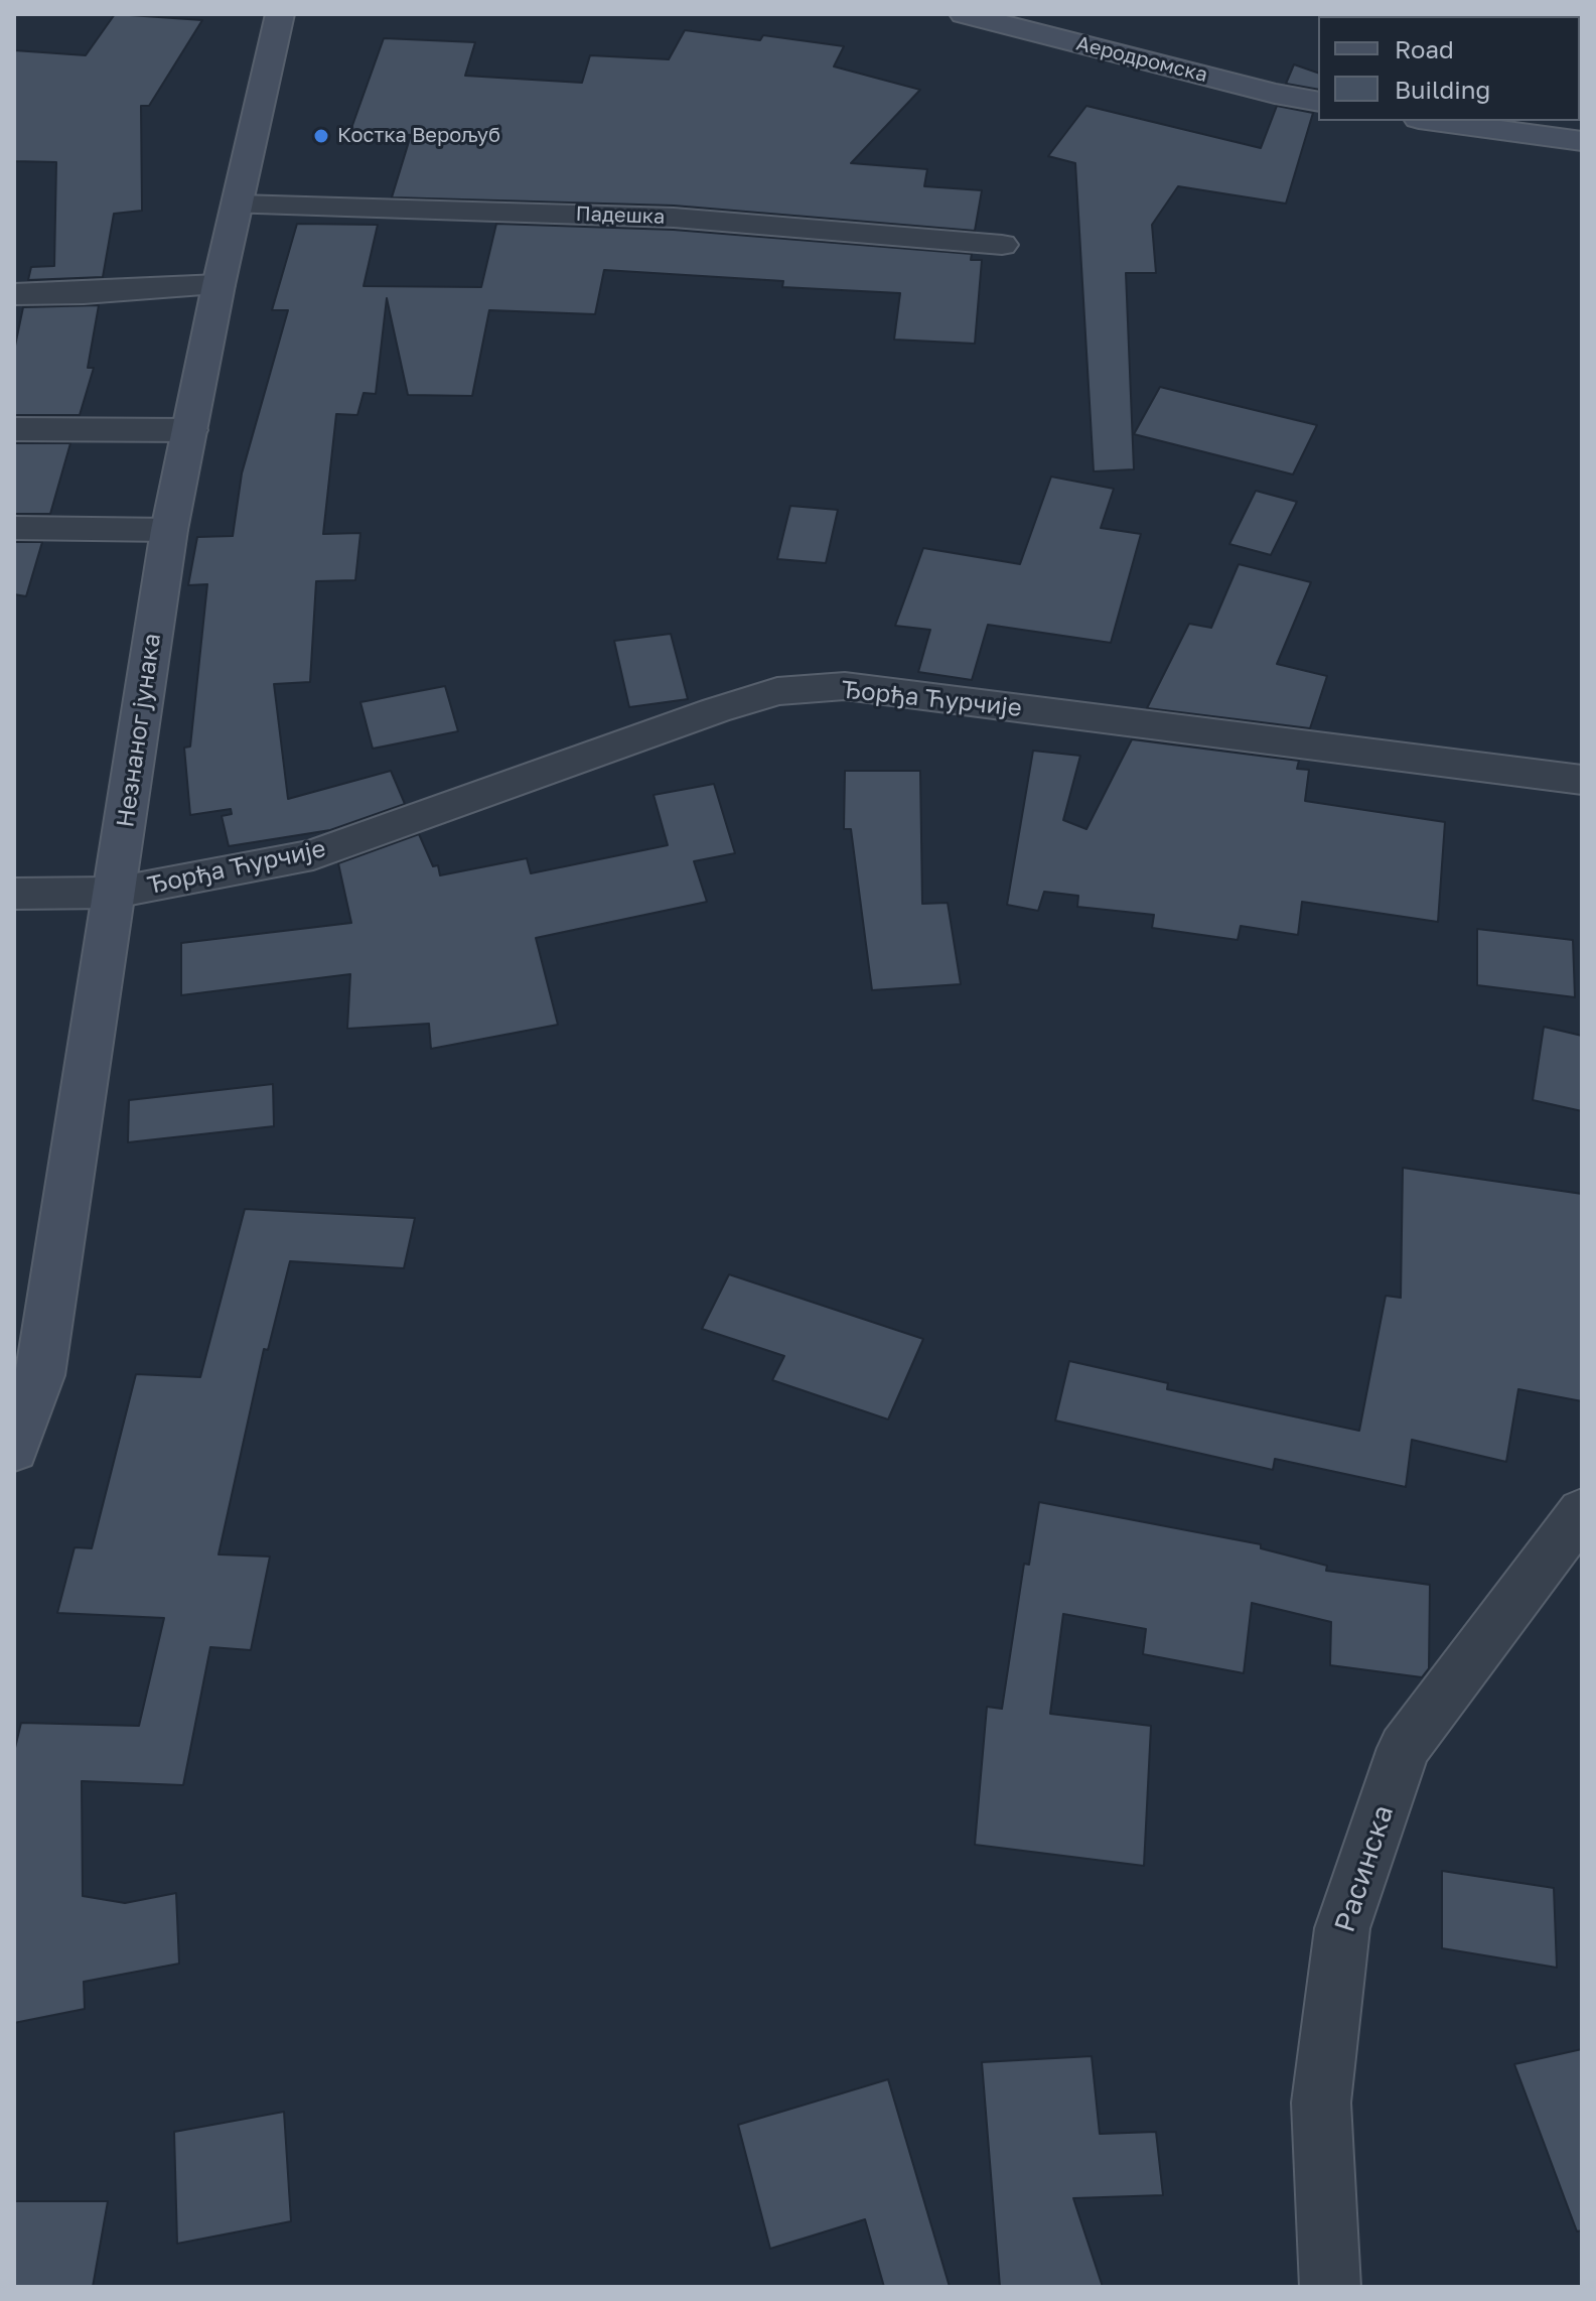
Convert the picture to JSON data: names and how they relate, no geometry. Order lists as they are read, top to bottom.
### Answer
{
  "streets": {
    "street": [
      "Аеродромска",
      "Падешка",
      "Ђорђа Ћурчије",
      "Незнаног јунака",
      "Расинска"
    ]
  },
  "crossings": [
    ["Падешка", "Незнаног јунака"],
    ["Ђорђа Ћурчије", "Незнаног јунака"]
  ],
  "places": ["Костка Верољуб"],
  "legend": ["Road", "Building"]
}
